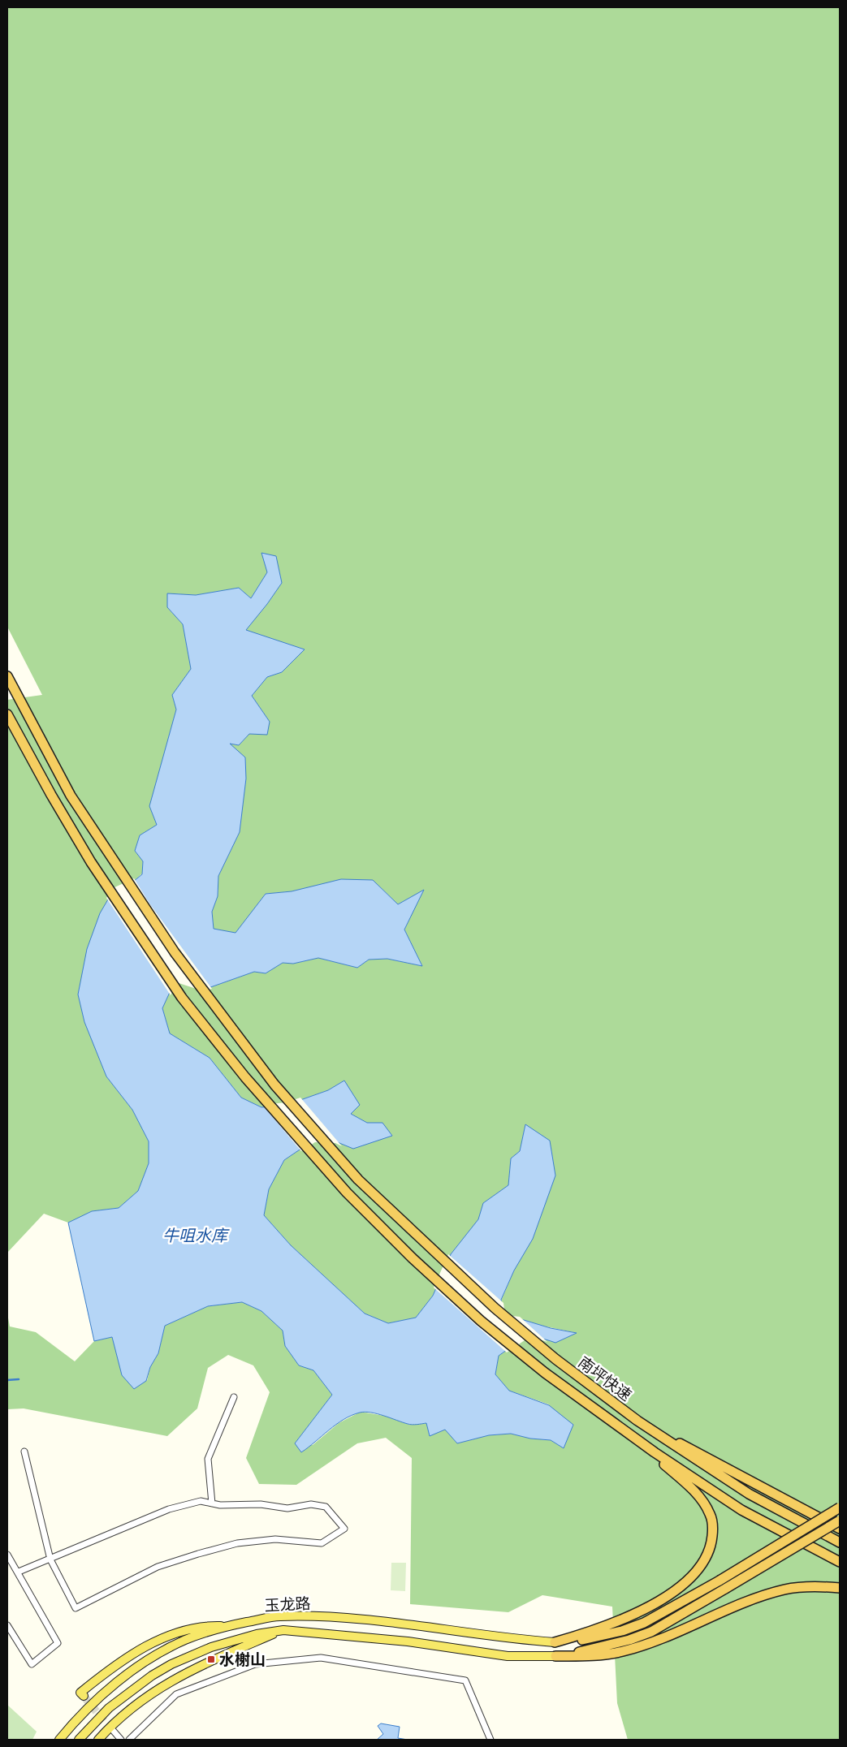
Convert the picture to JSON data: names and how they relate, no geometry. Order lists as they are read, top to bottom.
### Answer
{
  "streets": {
    "highway": ["南坪快速"],
    "main road": ["玉龙路"]
  },
  "water": ["牛咀水库"],
  "places": {
    "transit": ["水榭山"]
  }
}
